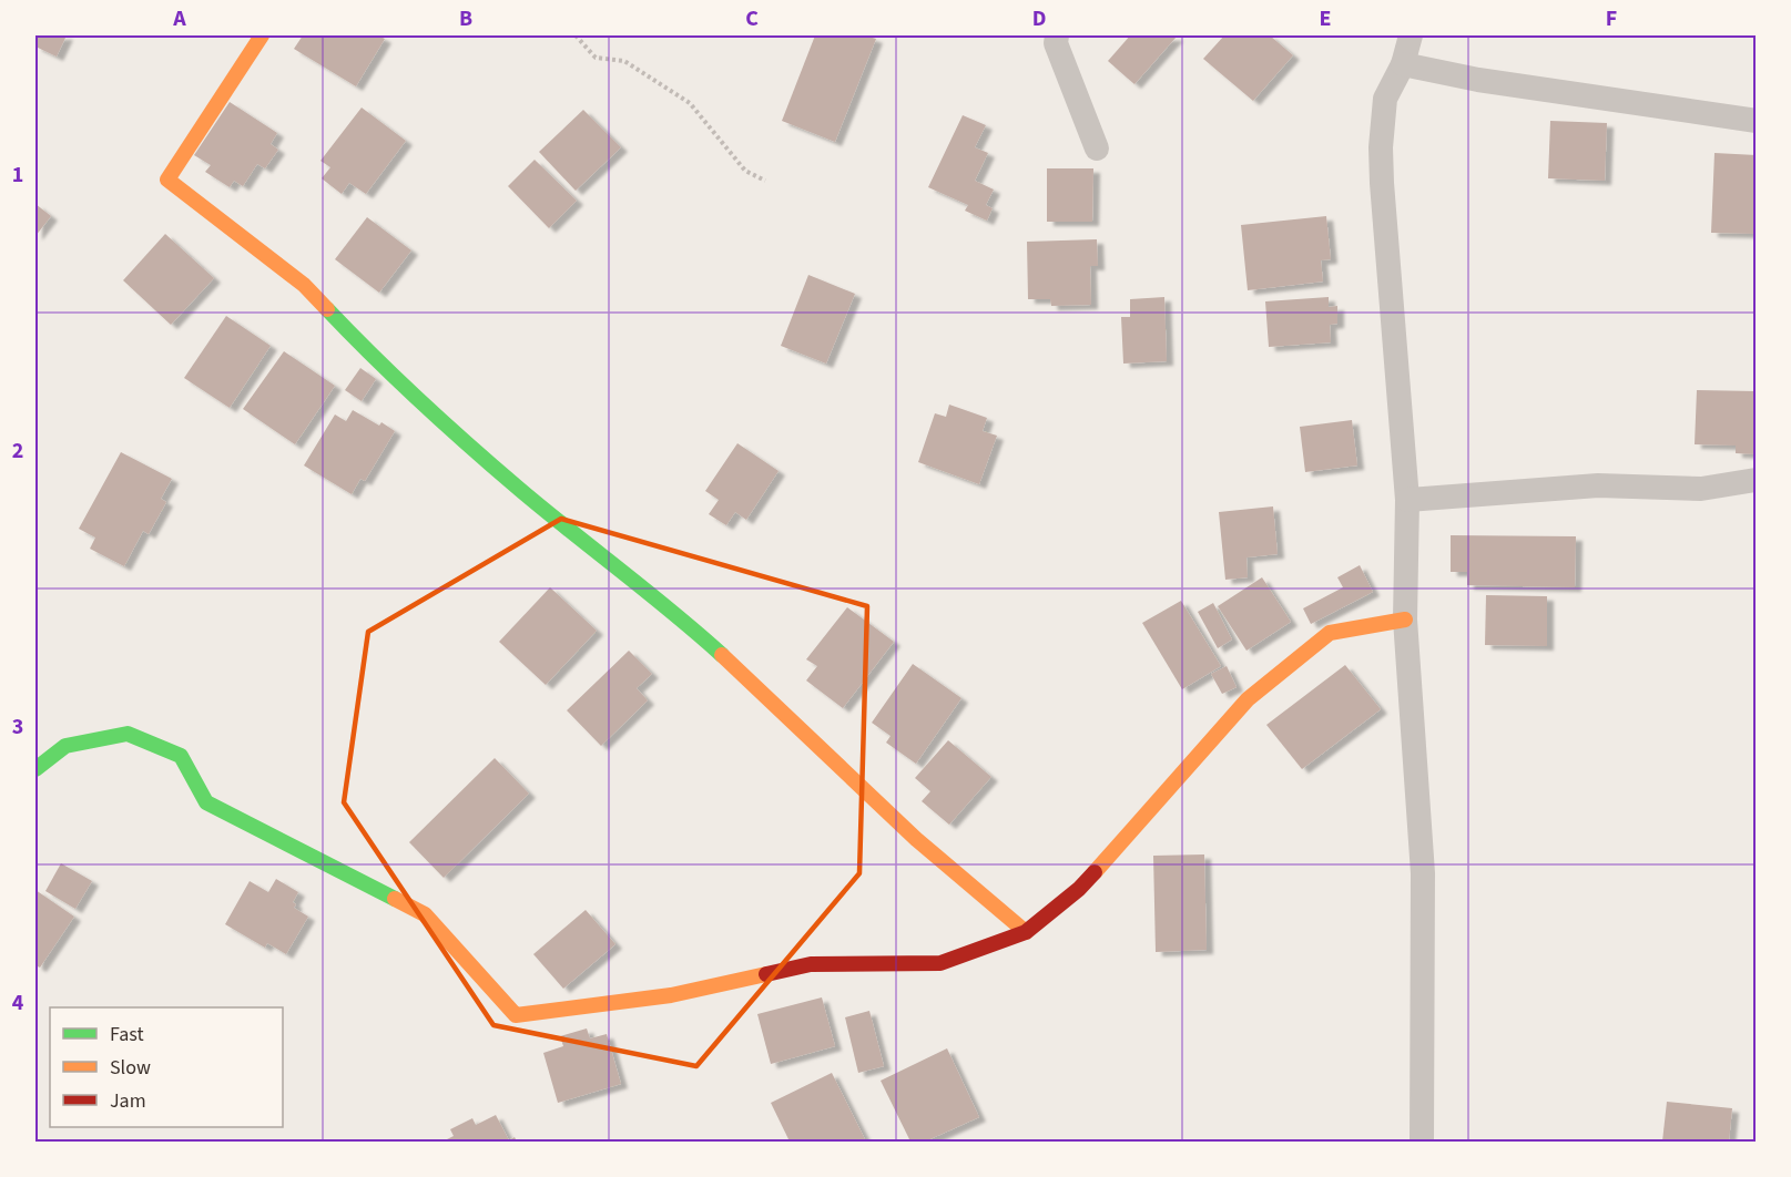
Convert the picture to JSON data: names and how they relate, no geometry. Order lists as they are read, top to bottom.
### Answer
{
  "legend": ["Fast", "Slow", "Jam"],
  "grid": {
    "columns": [
      "A",
      "B",
      "C",
      "D",
      "E",
      "F"
    ],
    "rows": [
      "1",
      "2",
      "3",
      "4"
    ]
  }
}
